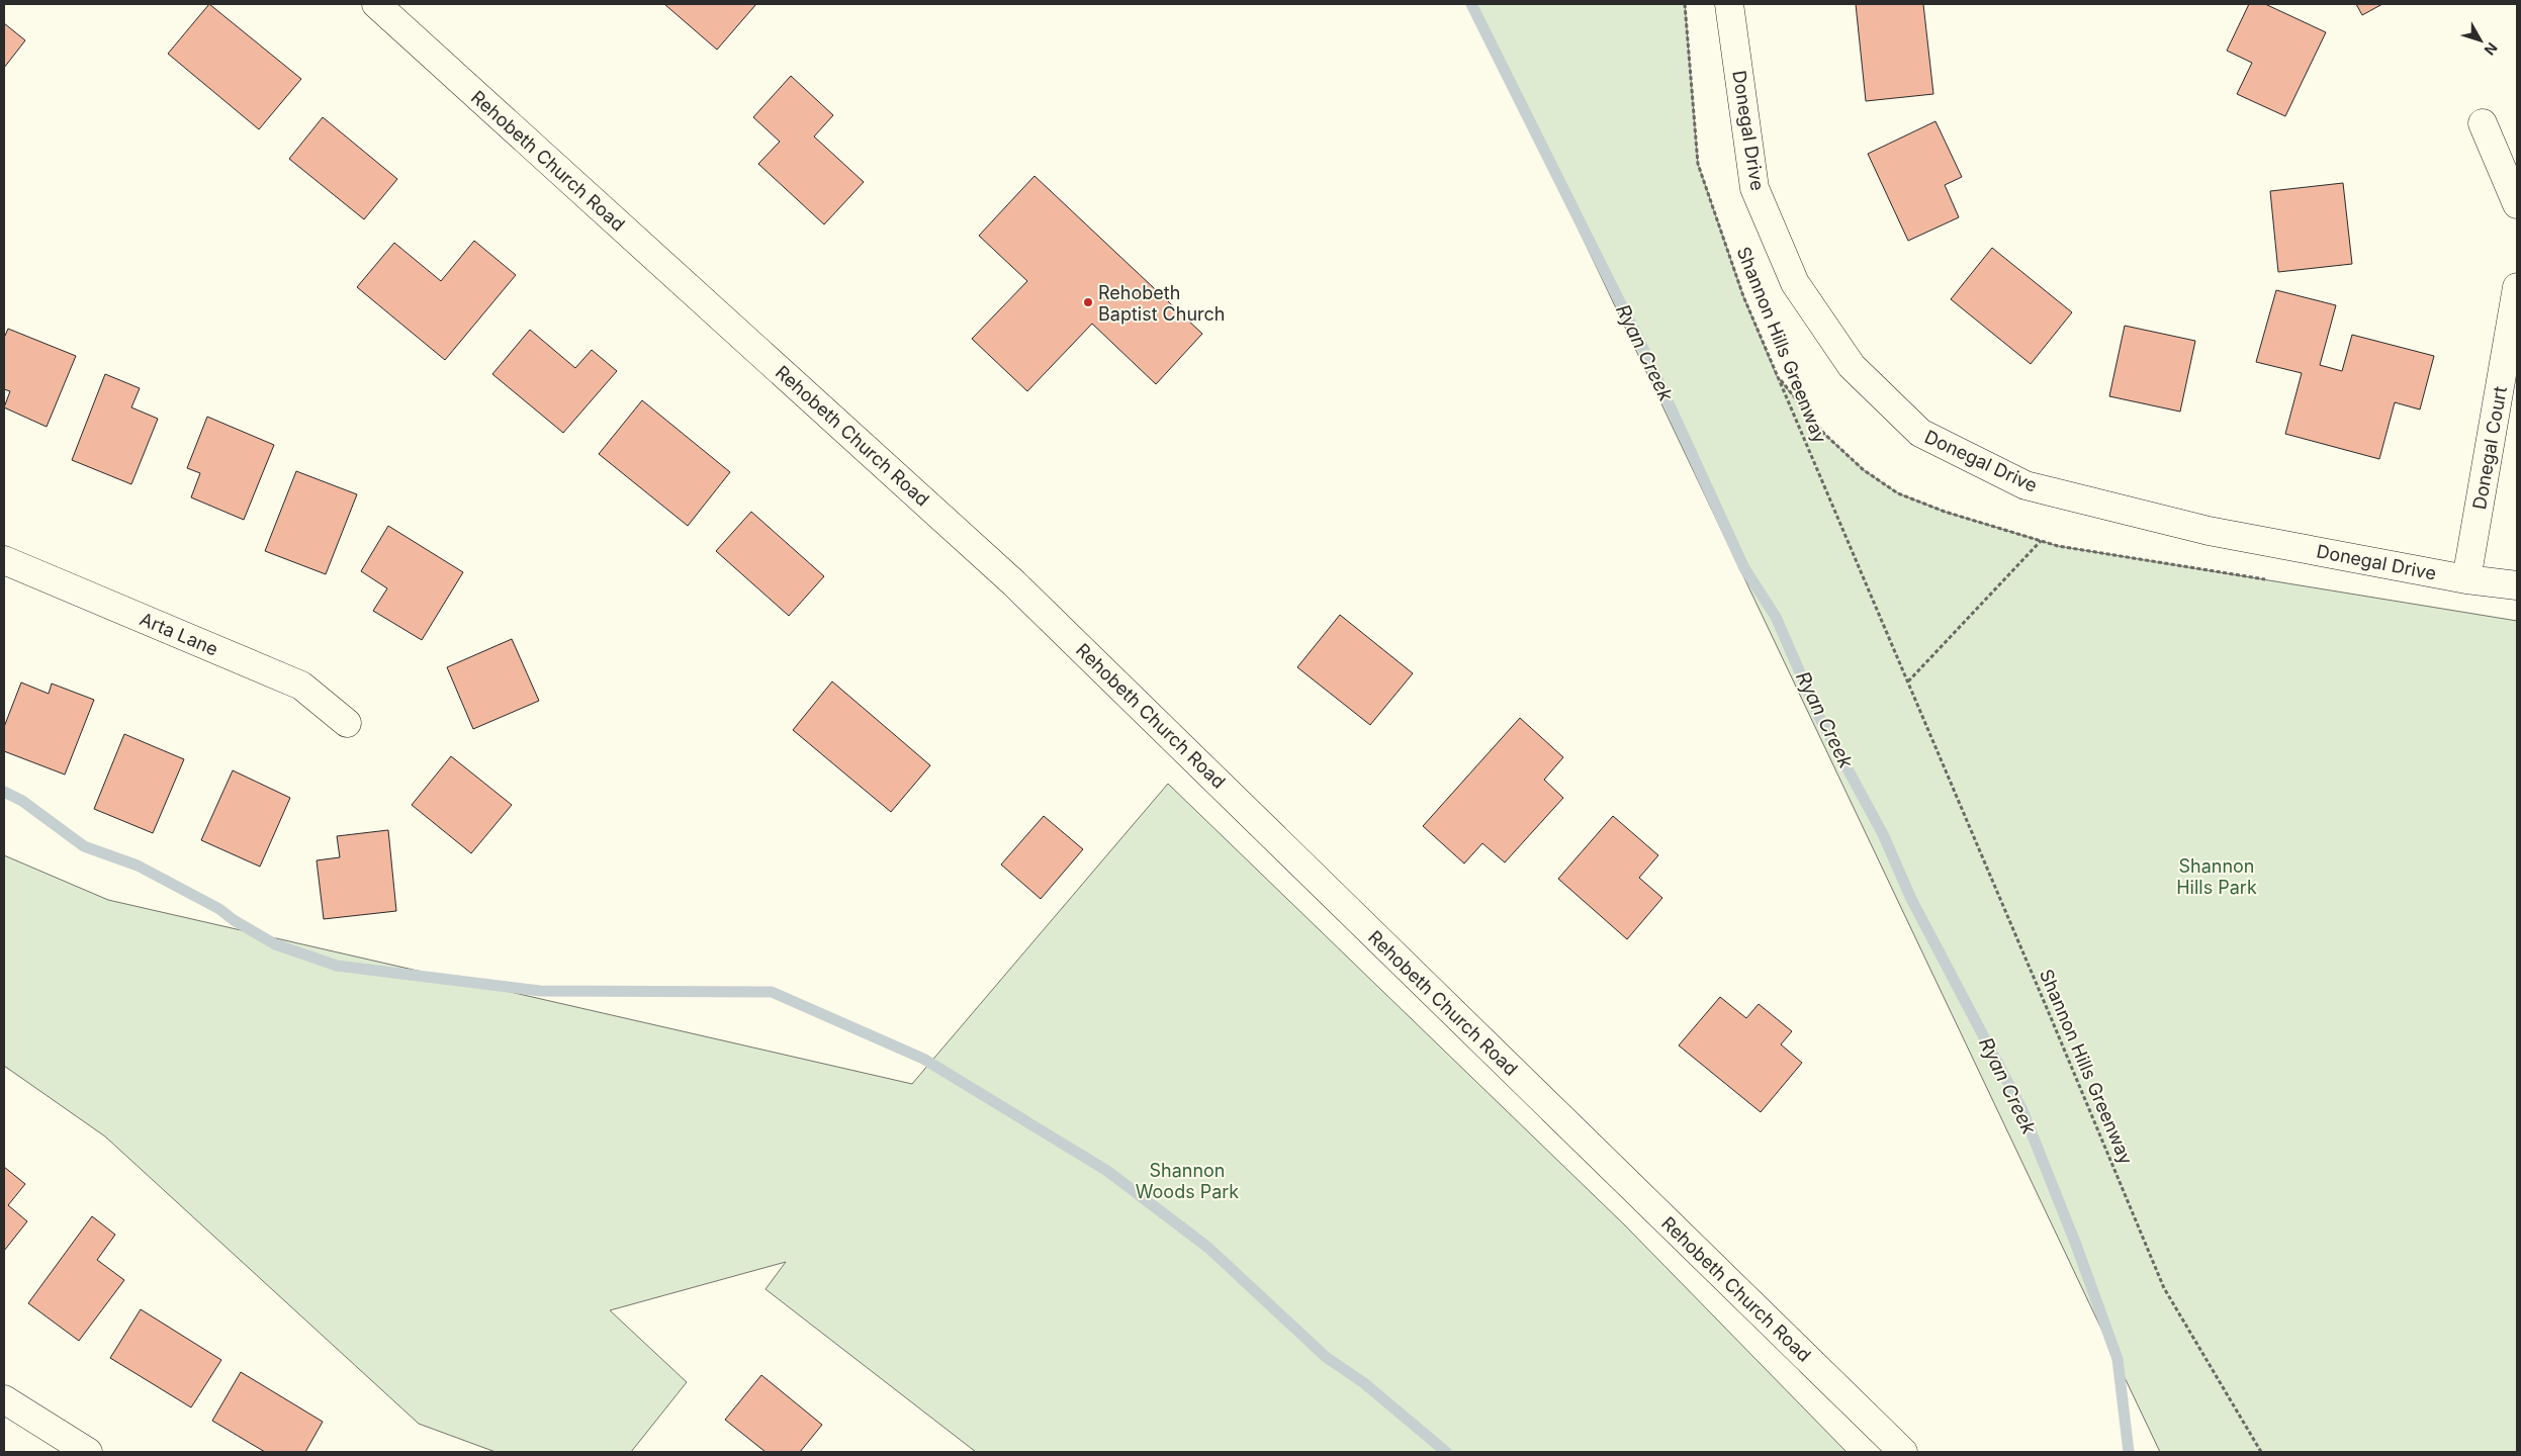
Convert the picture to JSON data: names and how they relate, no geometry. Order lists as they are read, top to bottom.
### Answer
{
  "streets": {
    "street": [
      "Donegal Drive",
      "Rehobeth Church Road",
      "Donegal Court",
      "Arta Lane"
    ],
    "path": ["Shannon Hills Greenway"]
  },
  "crossings": [
    ["Donegal Drive", "Donegal Court"]
  ],
  "water": ["Ryan Creek"],
  "parks": ["Shannon Hills Park", "Shannon Woods Park"],
  "places": ["Rehobeth Baptist Church"],
  "north": "bottom right"
}
